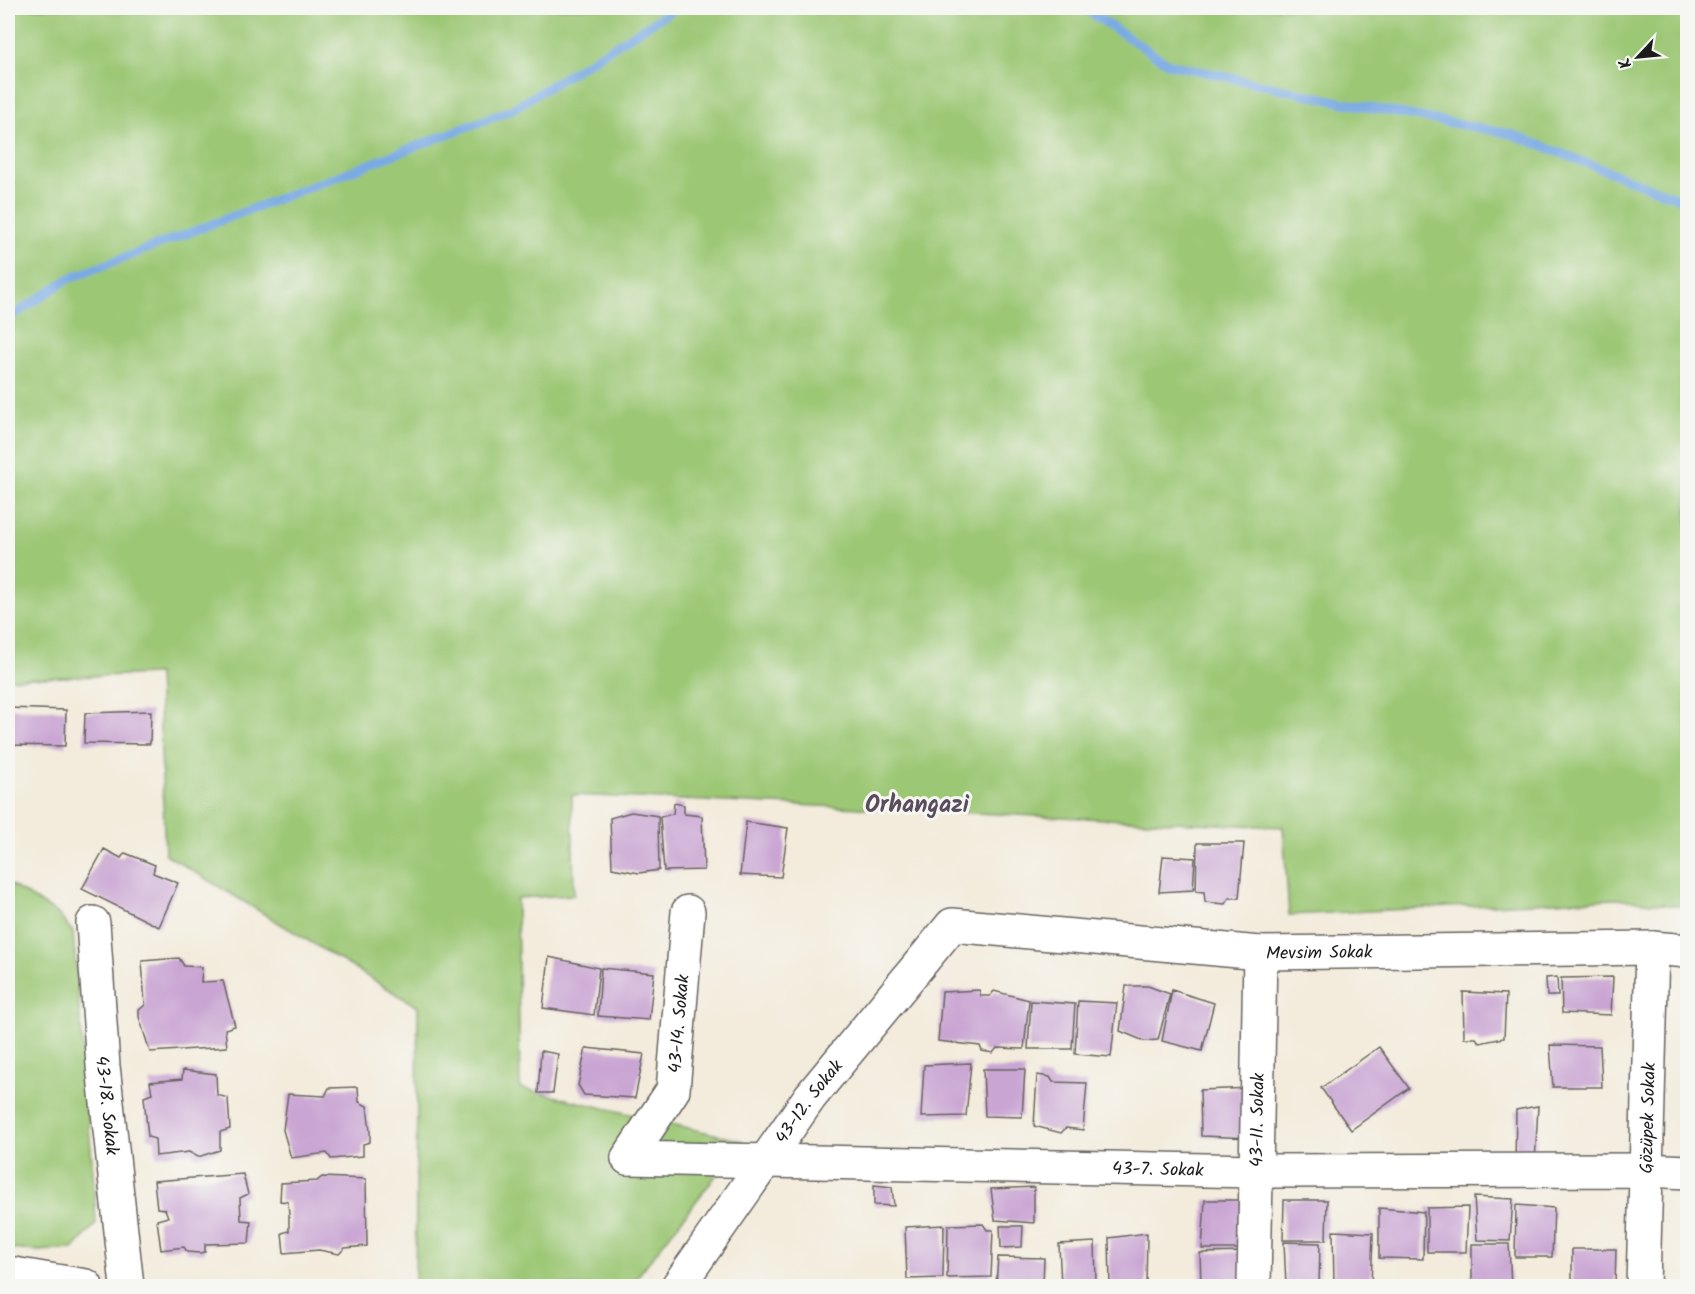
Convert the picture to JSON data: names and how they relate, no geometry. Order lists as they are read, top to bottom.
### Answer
{
  "streets": {
    "street": [
      "Mevsim Sokak",
      "43-14. Sokak",
      "43-12. Sokak",
      "43-18. Sokak",
      "Gözüpek Sokak",
      "43-11. Sokak",
      "43-7. Sokak"
    ]
  },
  "crossings": [
    ["Mevsim Sokak", "43-12. Sokak"],
    ["Mevsim Sokak", "Gözüpek Sokak"],
    ["Mevsim Sokak", "43-11. Sokak"],
    ["43-14. Sokak", "43-7. Sokak"],
    ["43-12. Sokak", "43-7. Sokak"],
    ["Gözüpek Sokak", "43-7. Sokak"],
    ["43-11. Sokak", "43-7. Sokak"]
  ],
  "districts": ["Orhangazi"],
  "north": "bottom left"
}
